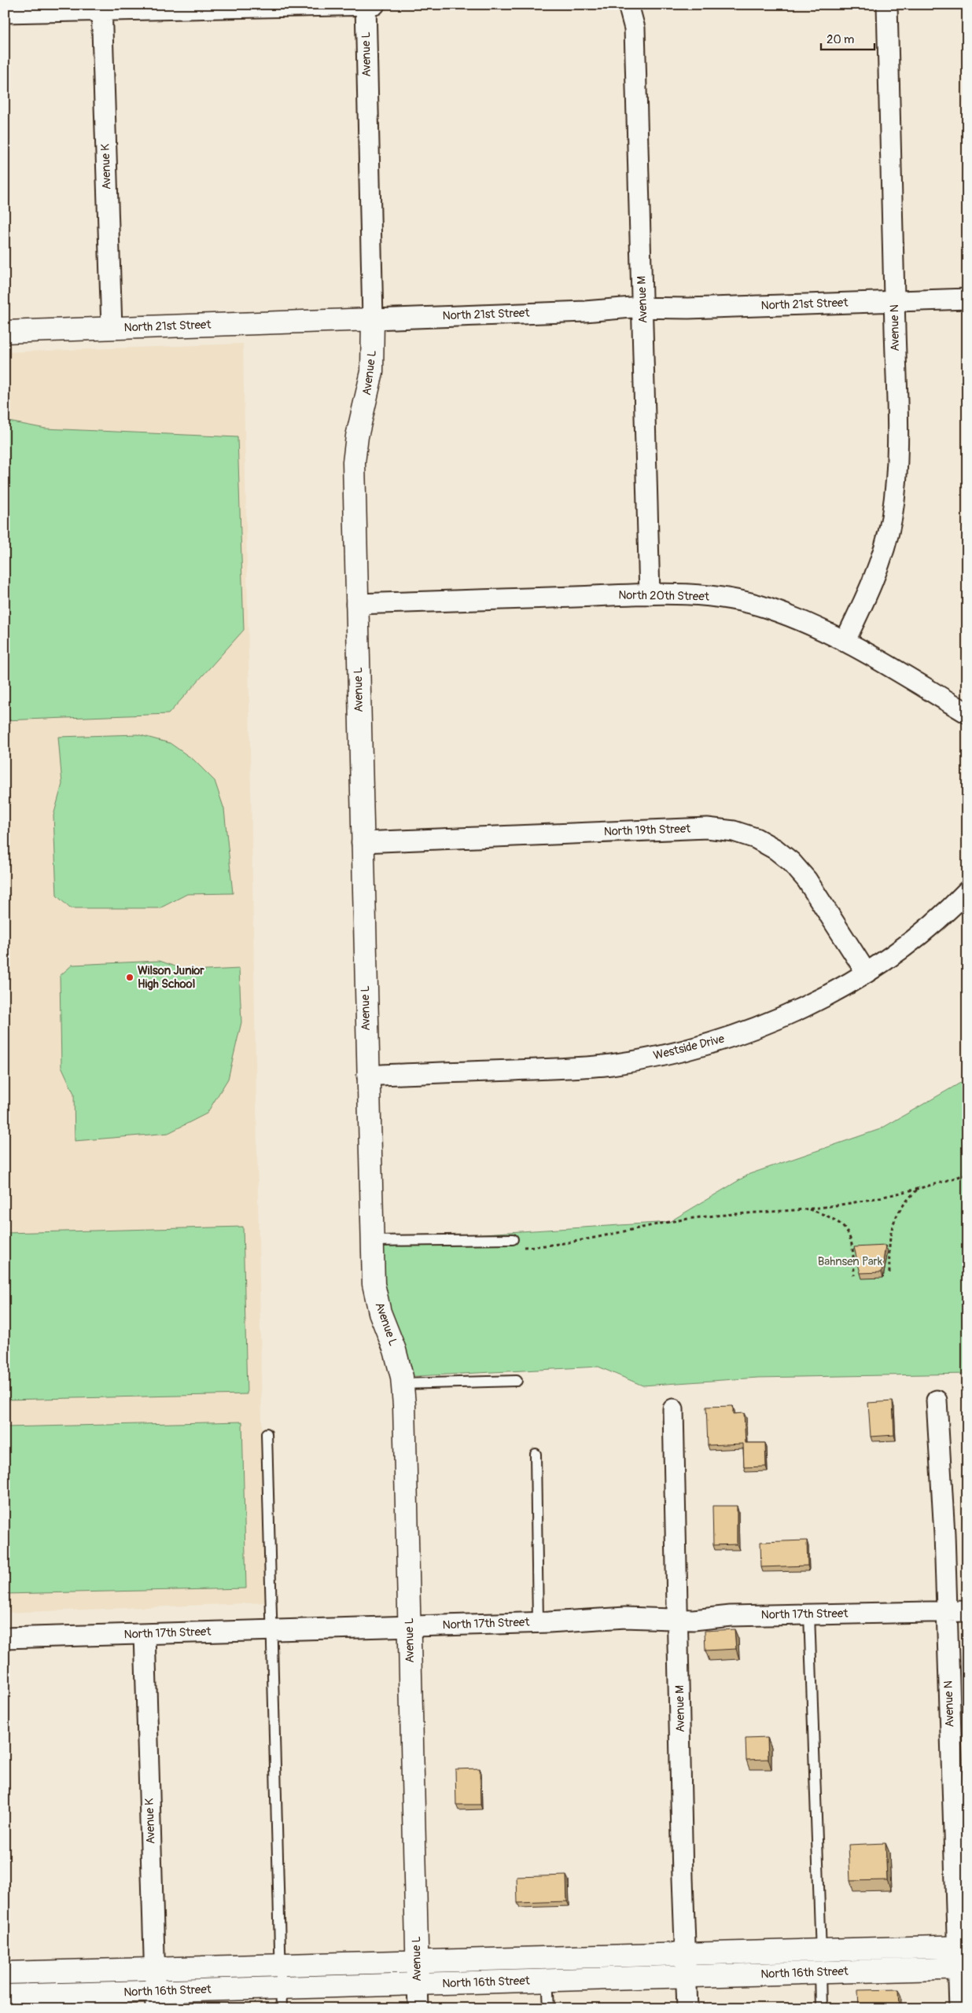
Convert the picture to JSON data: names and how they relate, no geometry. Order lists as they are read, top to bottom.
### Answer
{
  "streets": {
    "street": [
      "Avenue L",
      "Avenue K",
      "Avenue M",
      "North 21st Street",
      "Avenue N",
      "North 20th Street",
      "North 19th Street",
      "Westside Drive",
      "North 17th Street",
      "North 16th Street"
    ]
  },
  "crossings": [
    ["Avenue L", "North 21st Street"],
    ["Avenue L", "North 20th Street"],
    ["Avenue L", "North 19th Street"],
    ["Avenue L", "Westside Drive"],
    ["Avenue L", "North 17th Street"],
    ["Avenue L", "North 16th Street"],
    ["Avenue K", "North 21st Street"],
    ["Avenue K", "North 17th Street"],
    ["Avenue K", "North 16th Street"],
    ["Avenue M", "North 21st Street"],
    ["Avenue M", "North 20th Street"],
    ["Avenue M", "North 17th Street"],
    ["Avenue M", "North 16th Street"],
    ["North 21st Street", "Avenue N"],
    ["Avenue N", "North 20th Street"],
    ["Avenue N", "North 17th Street"],
    ["Avenue N", "North 16th Street"],
    ["North 19th Street", "Westside Drive"]
  ],
  "parks": ["Bahnsen Park"],
  "places": ["Wilson Junior High School"],
  "scale_bar": "20 m"
}
